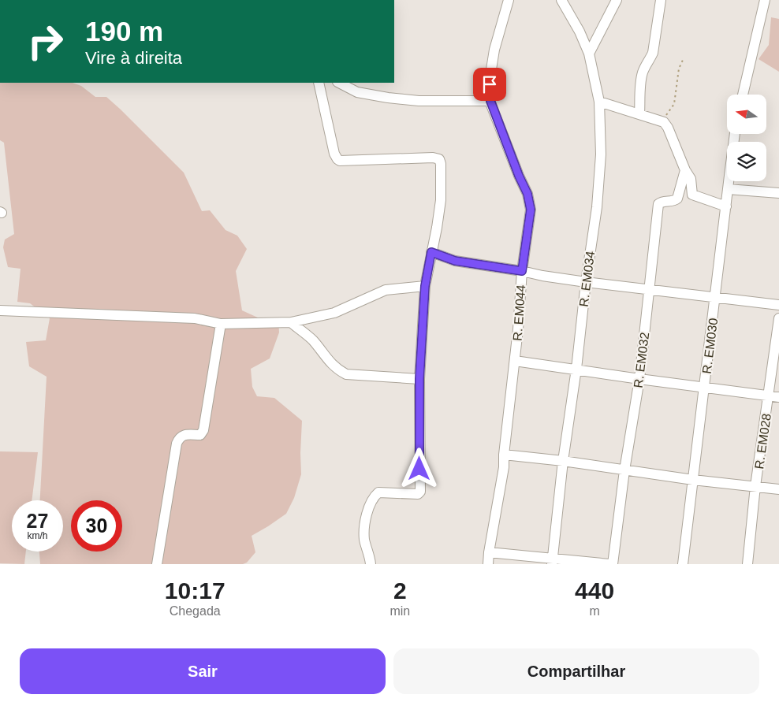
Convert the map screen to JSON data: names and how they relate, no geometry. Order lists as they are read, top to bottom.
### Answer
{
  "streets": {
    "street": [
      "R. EM034",
      "R. EM044",
      "R. EM030",
      "R. EM032",
      "R. EM028"
    ]
  },
  "north": "left",
  "page": {
    "turn": ["190 m", "Vire à direita"],
    "speed": "27 km/h",
    "limit": "30",
    "eta": [
      "10:17",
      "Chegada",
      "2",
      "min",
      "440",
      "m"
    ],
    "buttons": ["Sair", "Compartilhar"]
  }
}
